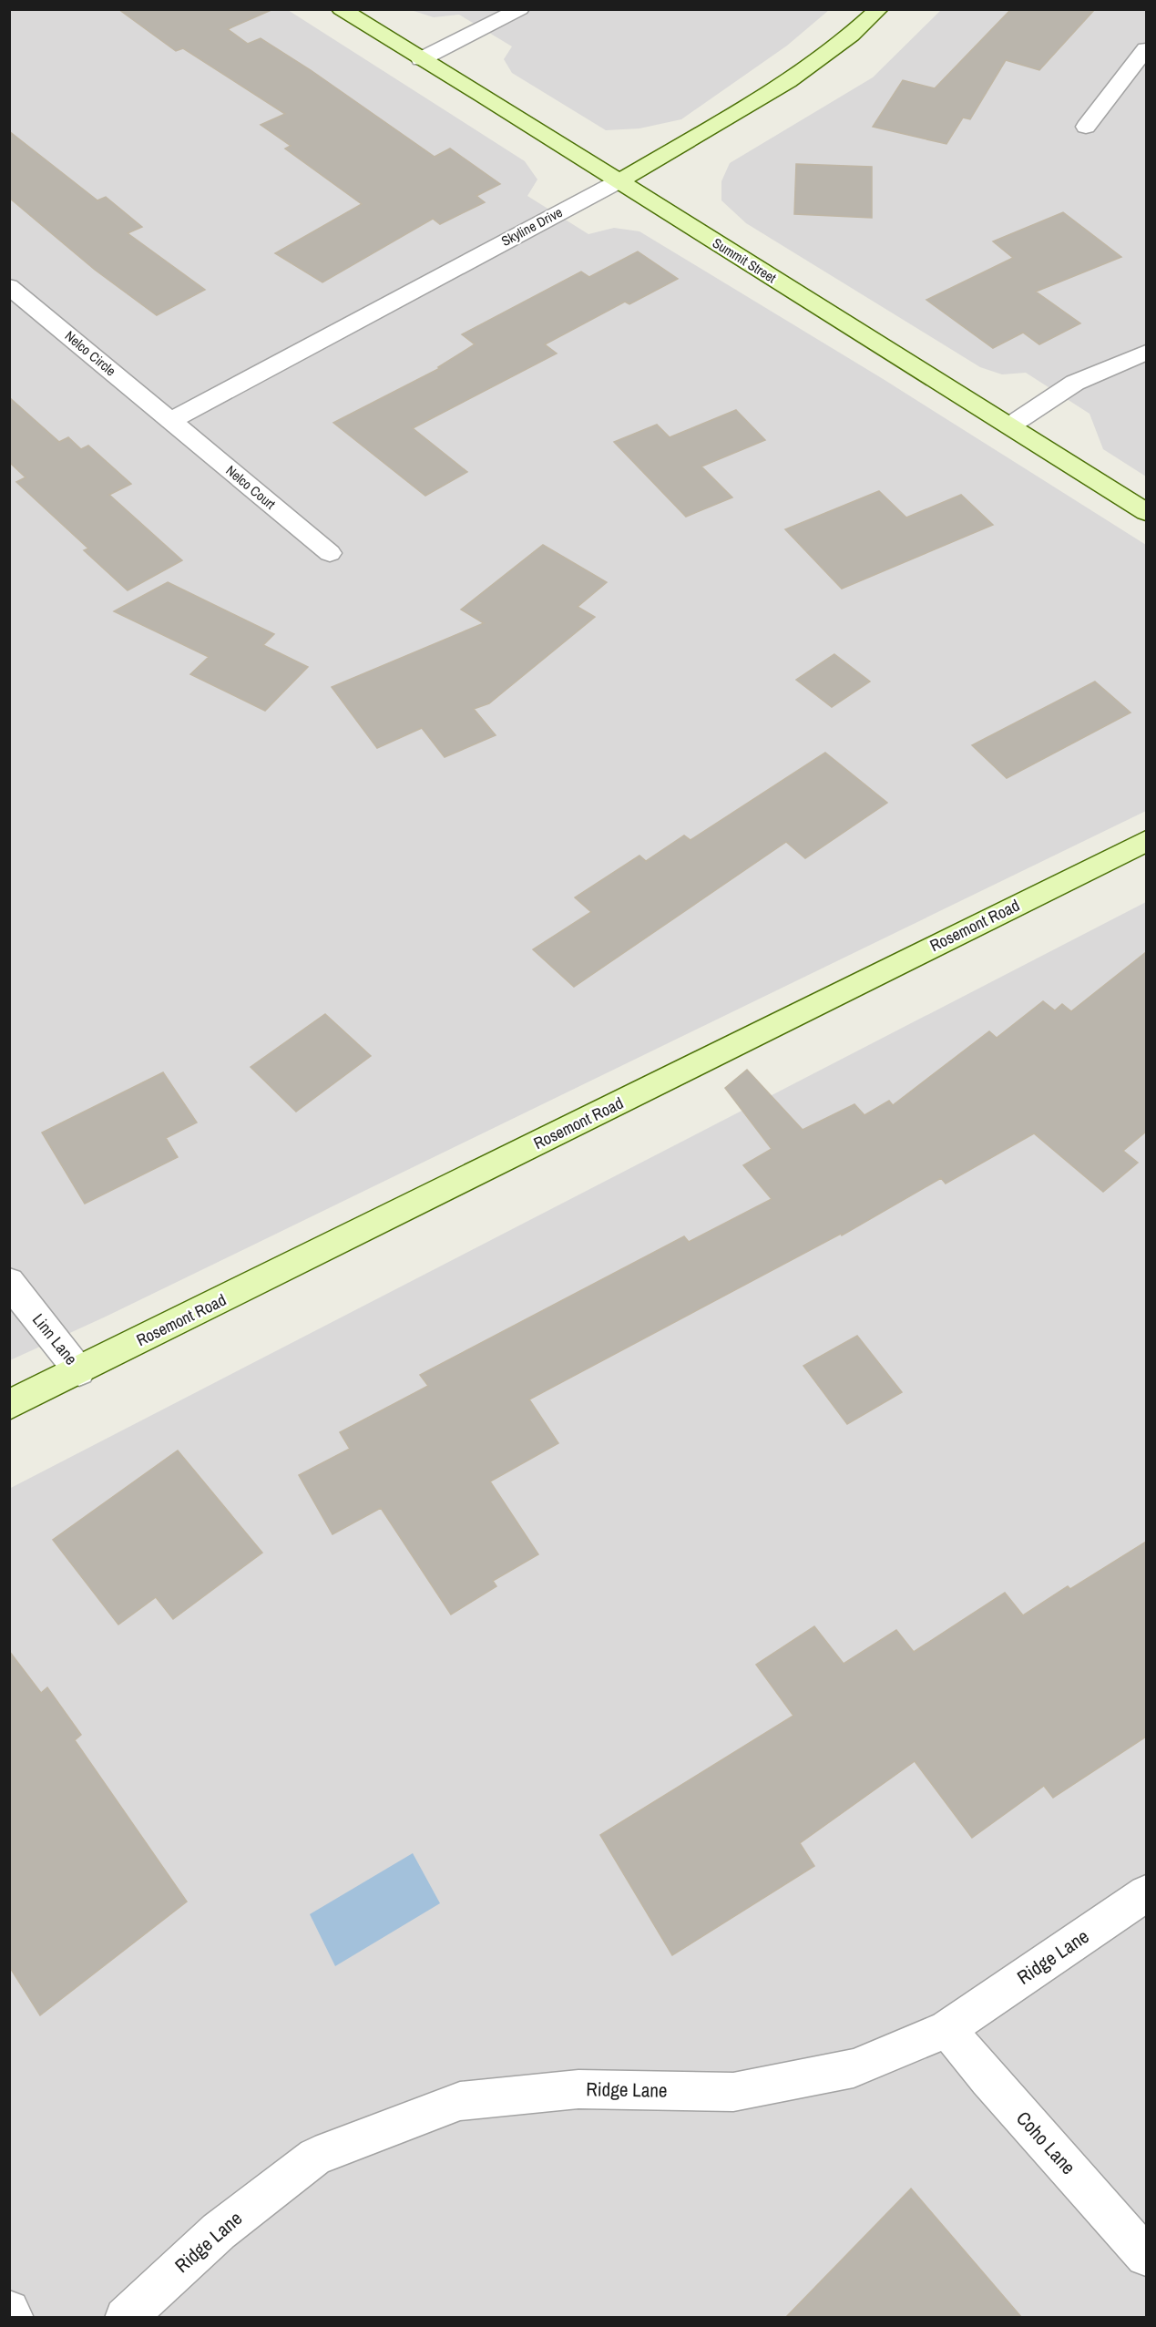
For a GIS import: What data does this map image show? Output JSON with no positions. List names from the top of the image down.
{
  "streets": {
    "street": [
      "Skyline Drive",
      "Summit Street",
      "Nelco Circle",
      "Nelco Court",
      "Rosemont Road",
      "Linn Lane",
      "Ridge Lane",
      "Coho Lane"
    ]
  },
  "crossings": [
    ["Skyline Drive", "Summit Street"],
    ["Skyline Drive", "Nelco Circle"],
    ["Skyline Drive", "Nelco Court"],
    ["Nelco Circle", "Nelco Court"],
    ["Rosemont Road", "Linn Lane"],
    ["Ridge Lane", "Coho Lane"]
  ]
}
